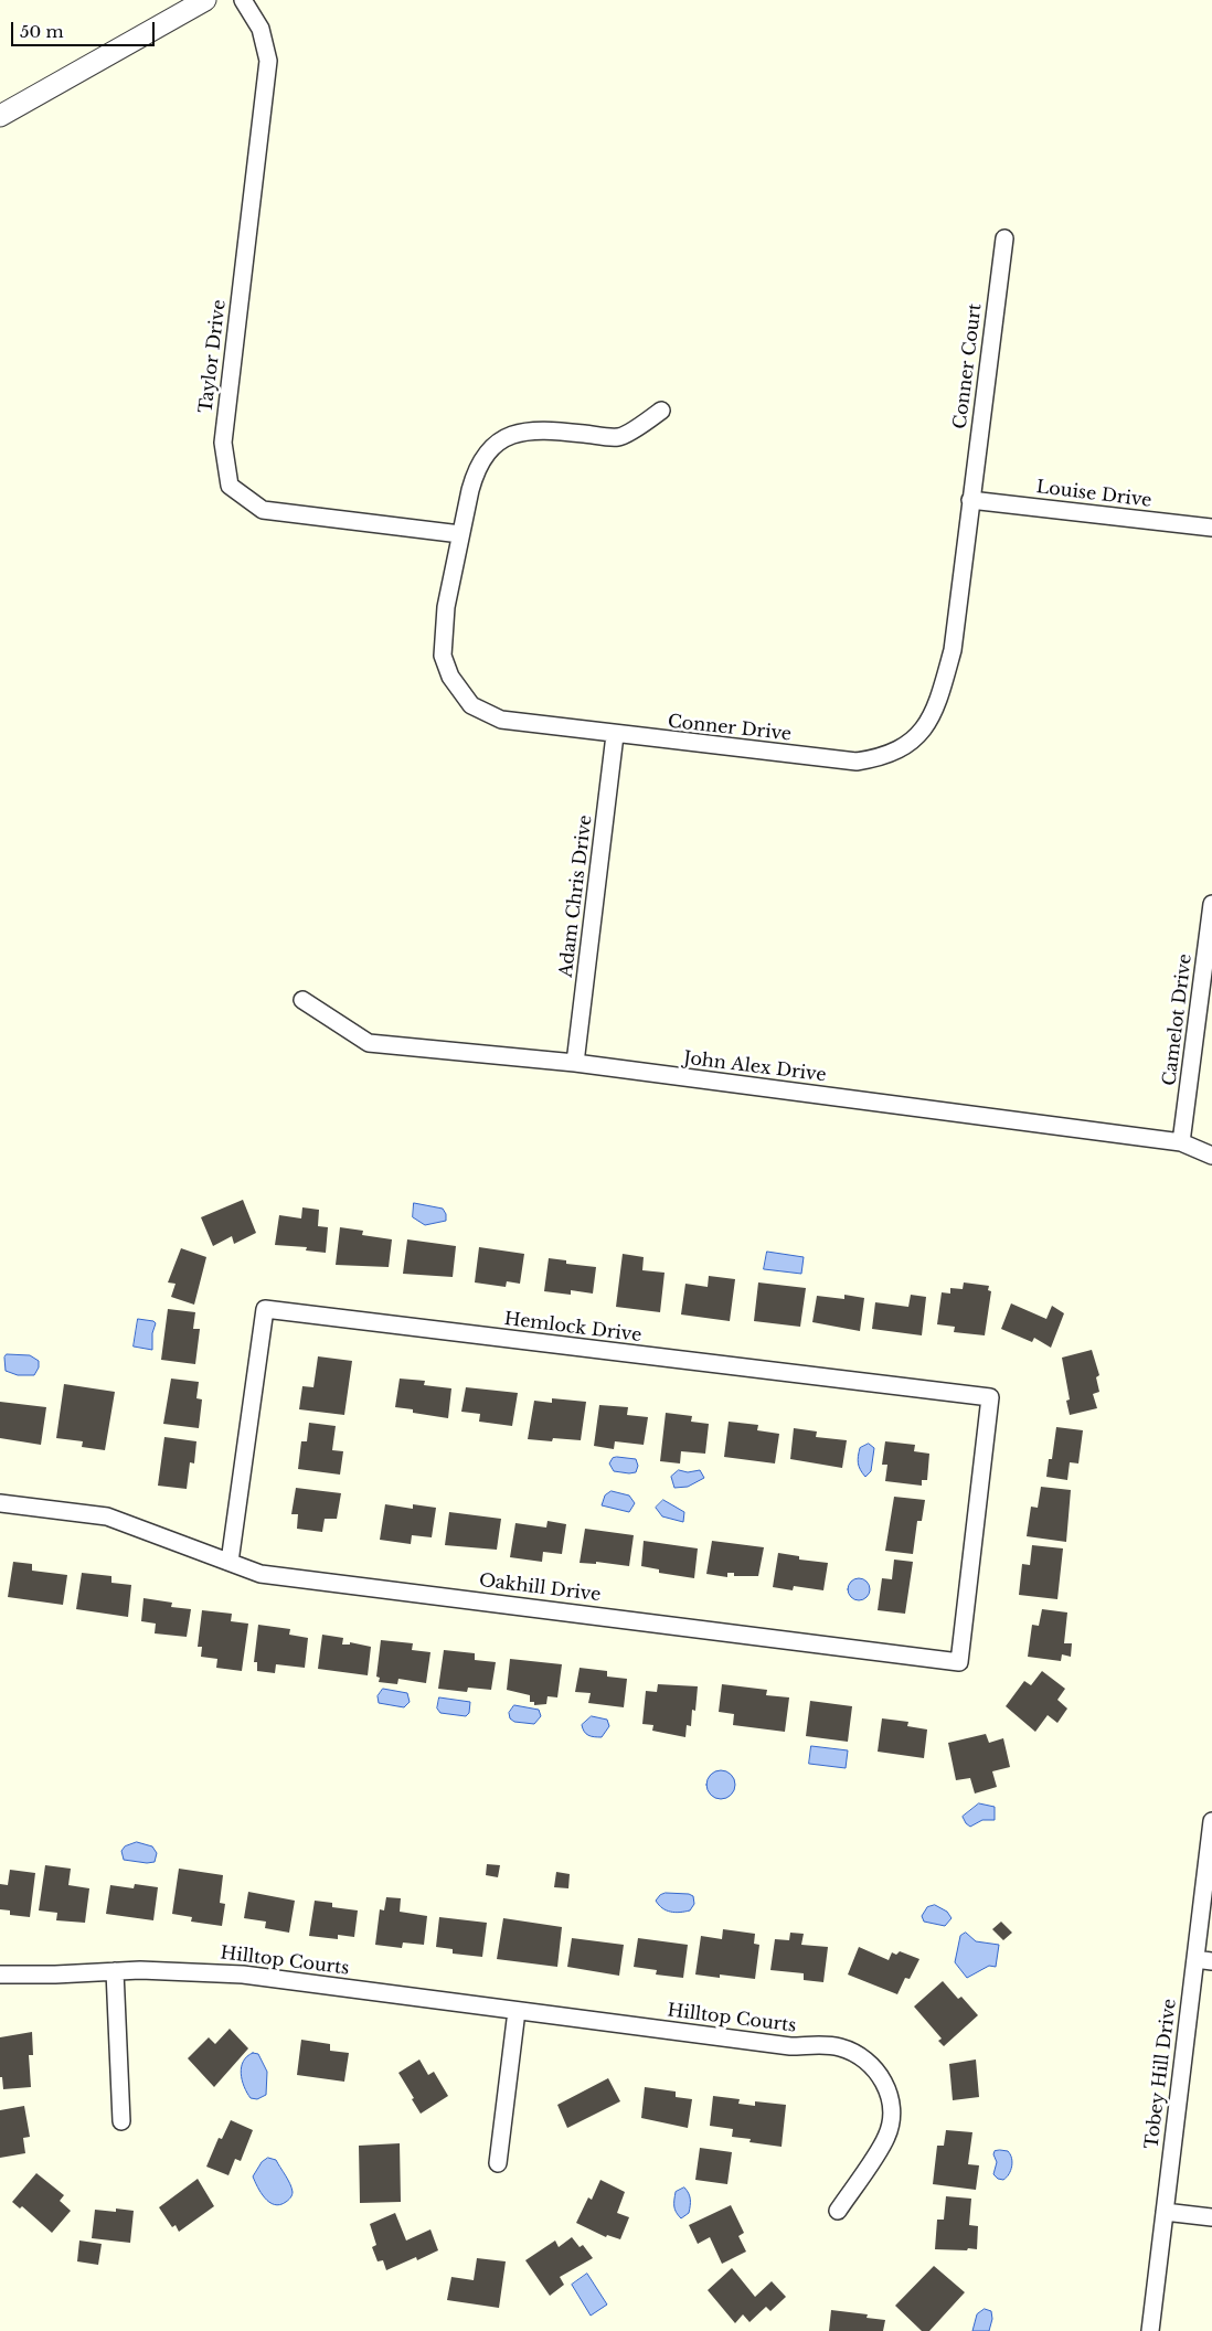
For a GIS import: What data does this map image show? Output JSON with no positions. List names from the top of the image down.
{
  "streets": {
    "street": [
      "Taylor Drive",
      "Conner Court",
      "Louise Drive",
      "Conner Drive",
      "Adam Chris Drive",
      "Camelot Drive",
      "John Alex Drive",
      "Hemlock Drive",
      "Oakhill Drive",
      "Hilltop Courts",
      "Tobey Hill Drive"
    ]
  },
  "crossings": [
    ["Taylor Drive", "Conner Drive"],
    ["Conner Court", "Louise Drive"],
    ["Conner Court", "Conner Drive"],
    ["Louise Drive", "Conner Drive"],
    ["Conner Drive", "Adam Chris Drive"],
    ["Adam Chris Drive", "John Alex Drive"],
    ["Camelot Drive", "John Alex Drive"],
    ["Hemlock Drive", "Oakhill Drive"]
  ],
  "scale_bar": "50 m"
}
